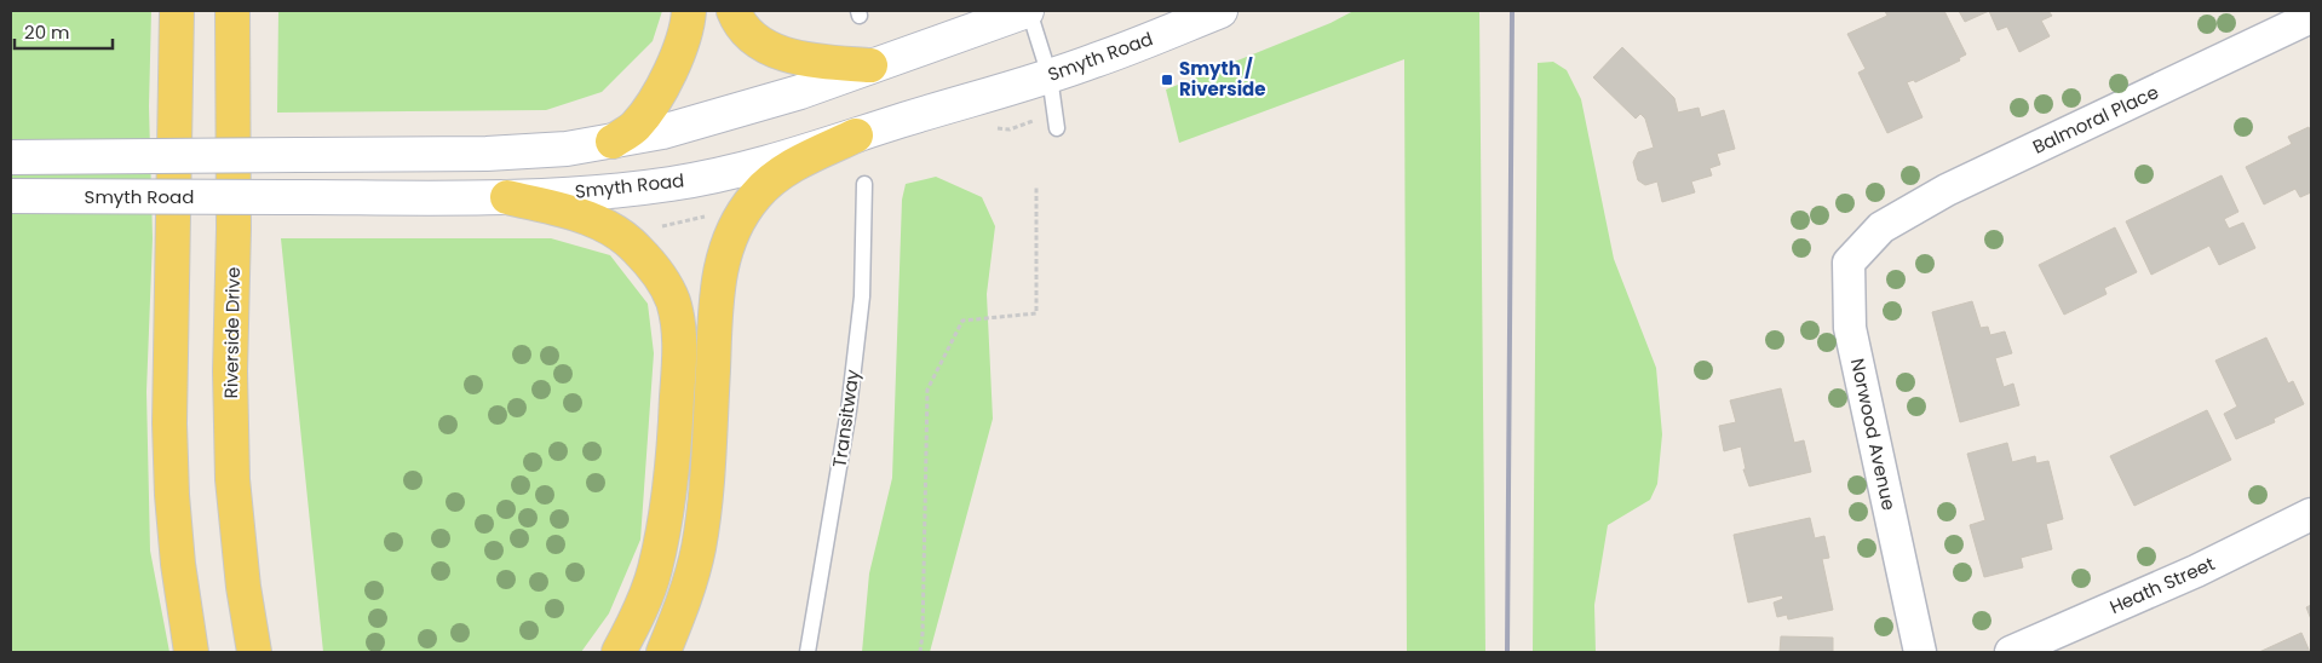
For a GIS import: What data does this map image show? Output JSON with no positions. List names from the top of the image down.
{
  "streets": {
    "main road": ["Smyth Road", "Riverside Drive"],
    "street": ["Balmoral Place", "Norwood Avenue", "Heath Street"],
    "lane": ["Transitway"]
  },
  "crossings": [
    ["Balmoral Place", "Norwood Avenue"]
  ],
  "places": {
    "transit": ["Smyth / Riverside"]
  },
  "scale_bar": "20 m"
}
